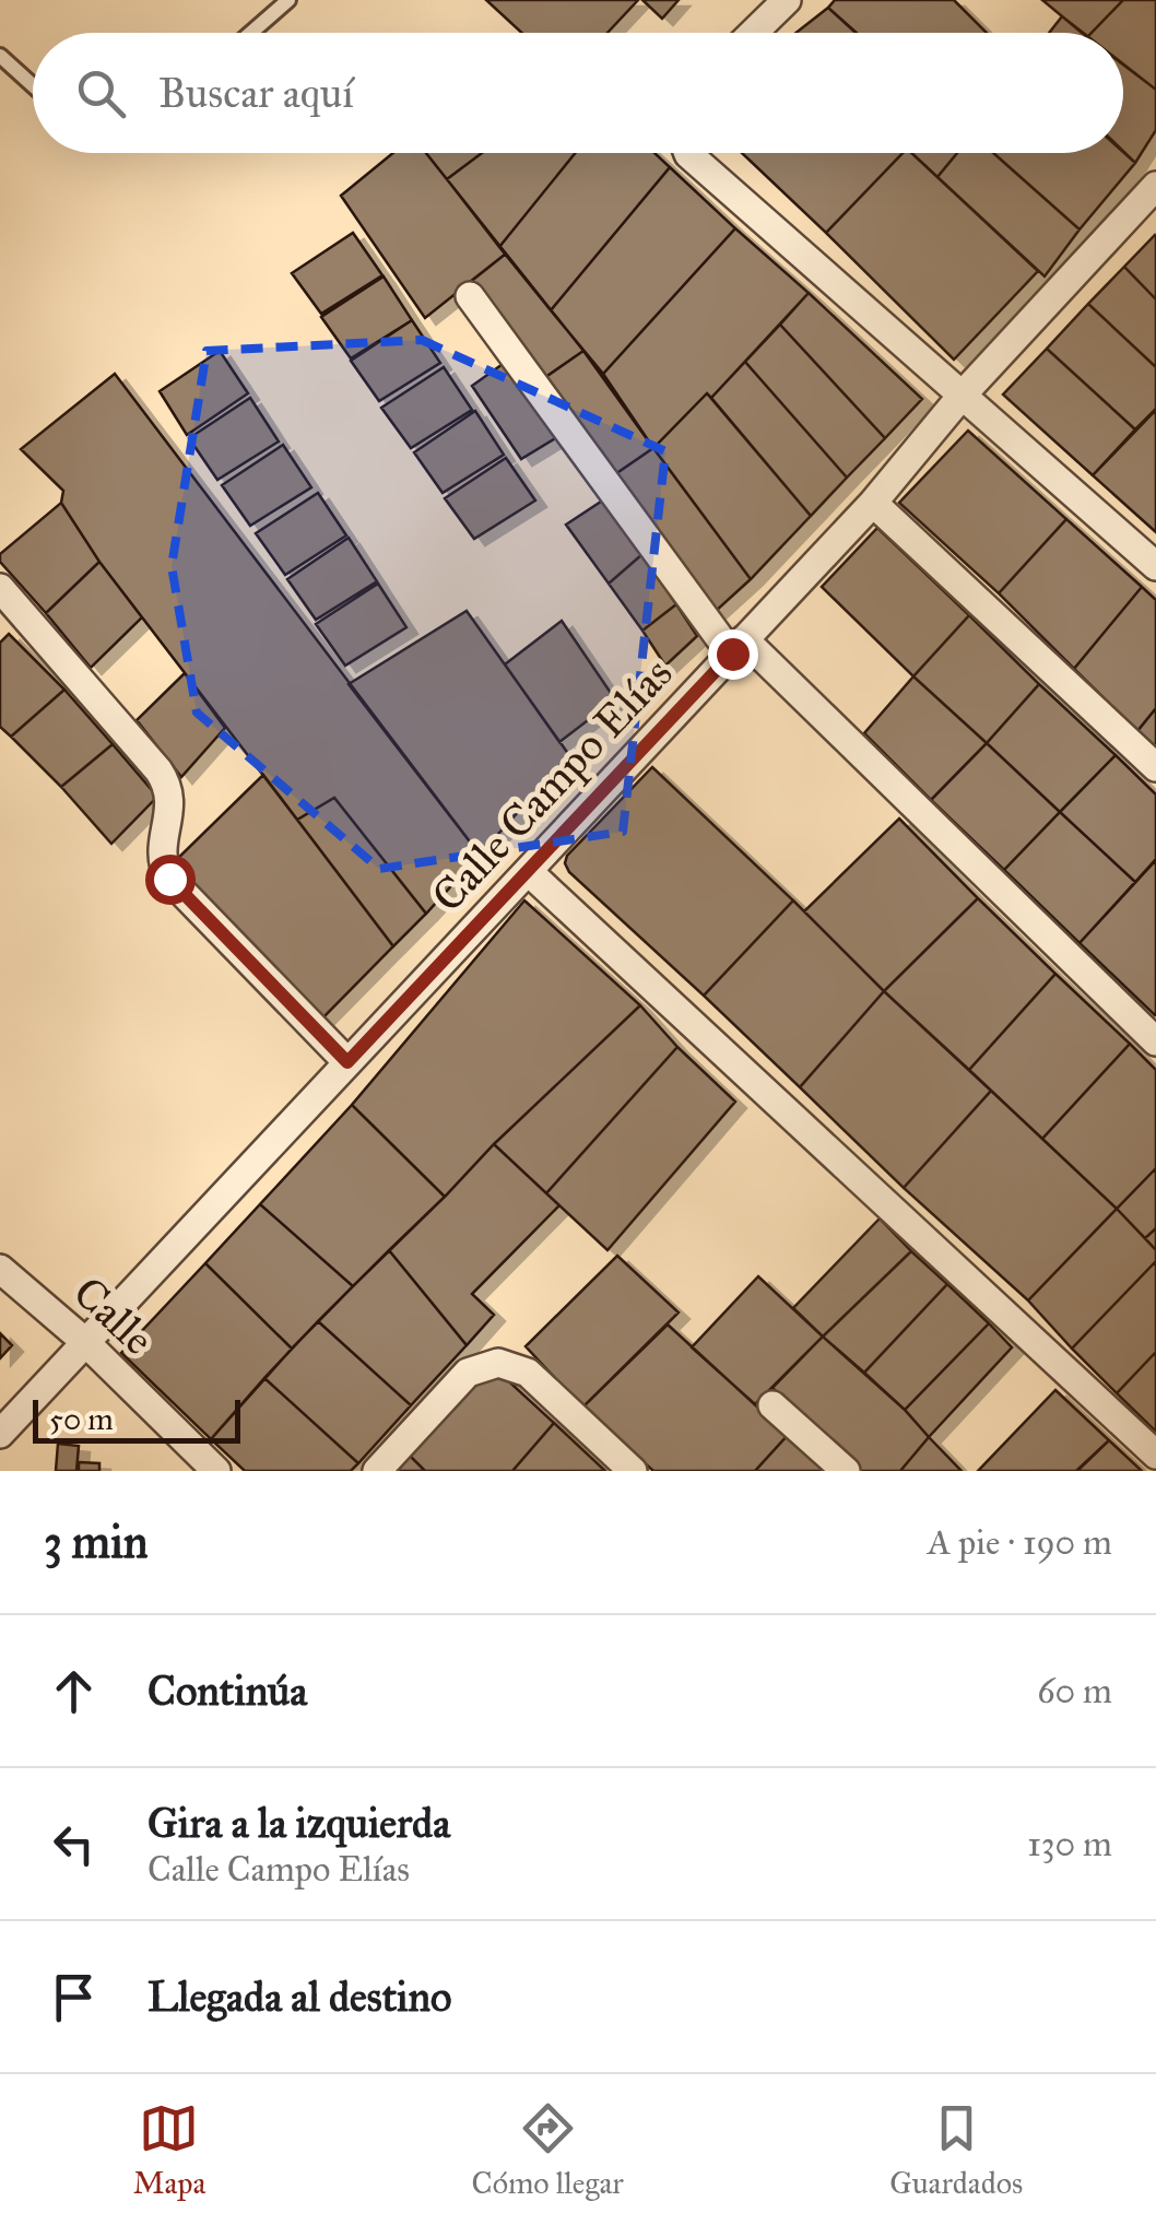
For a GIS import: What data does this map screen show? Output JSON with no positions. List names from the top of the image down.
{
  "streets": {
    "street": ["Calle Campo Elías", "Calle"]
  },
  "crossings": [
    ["Calle Campo Elías", "Calle"]
  ],
  "scale_bar": "50 m",
  "page": {
    "search": "Buscar aquí",
    "scale": "50 m",
    "heading": ["3 min", "A pie · 190 m"],
    "list": [
      ["Continúa", "60 m"],
      ["Gira a la izquierda", "Calle Campo Elías", "130 m"],
      "Llegada al destino"
    ],
    "nav": ["Mapa", "Cómo llegar", "Guardados"]
  }
}
